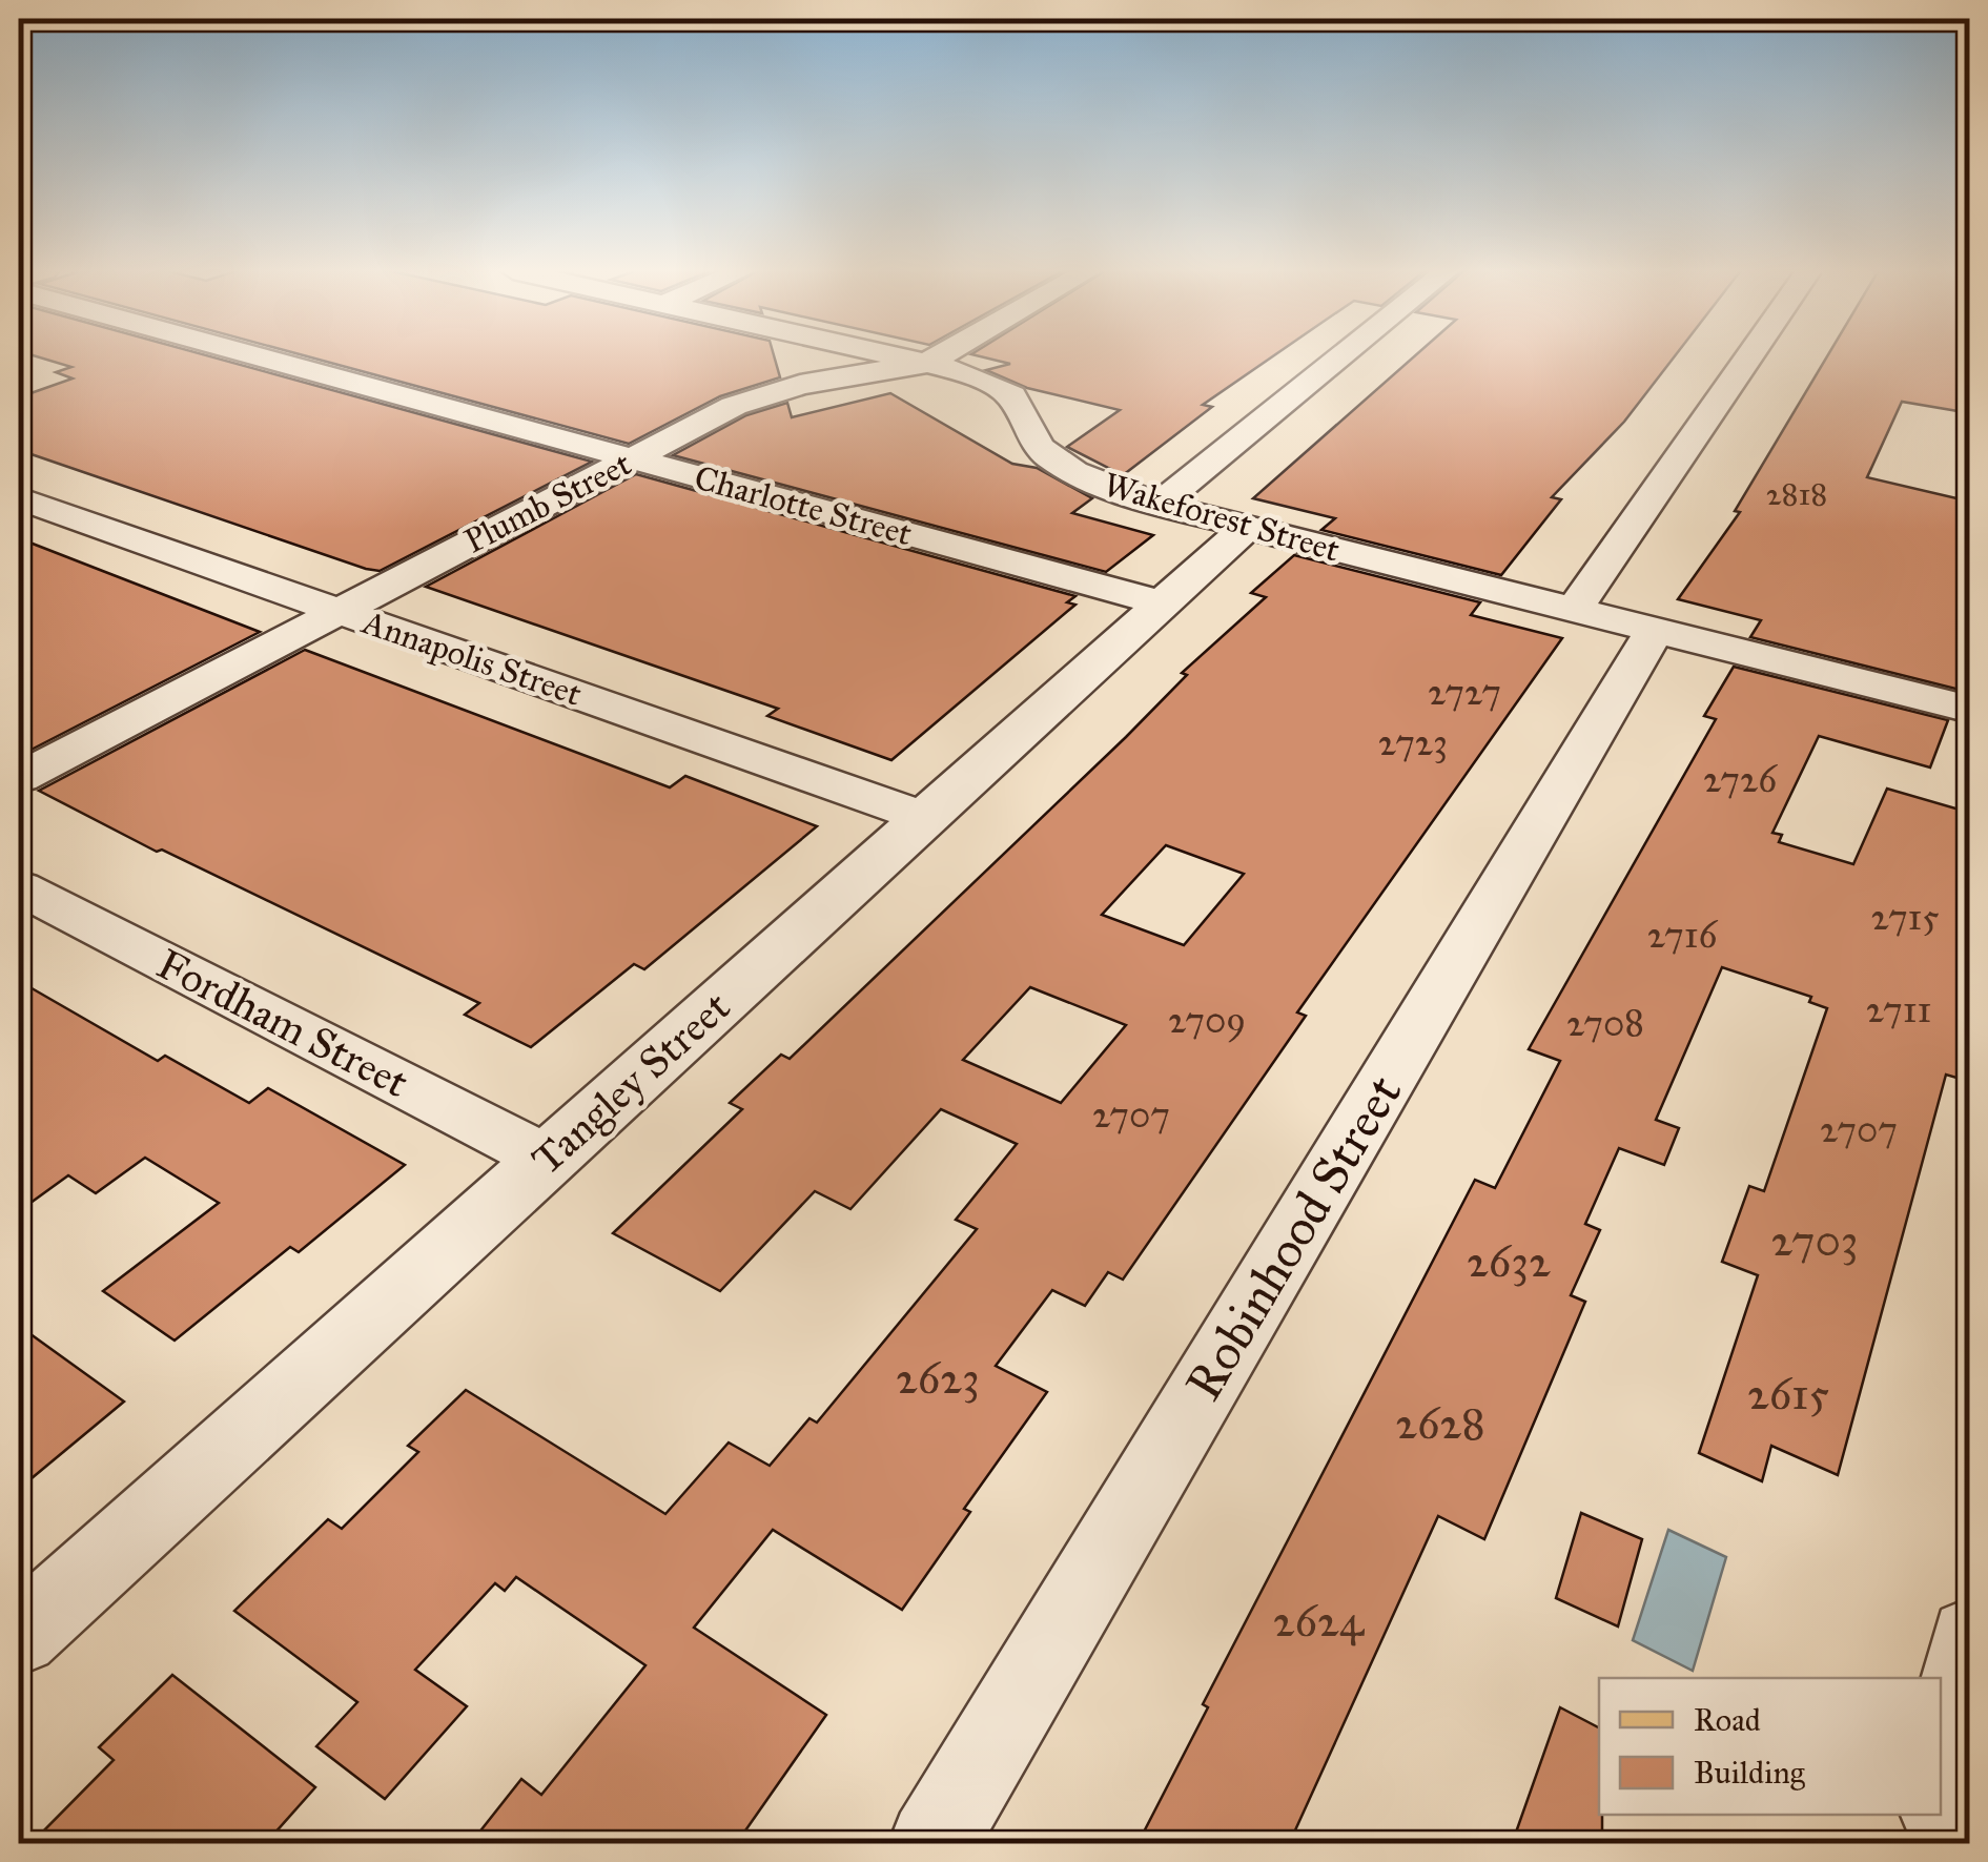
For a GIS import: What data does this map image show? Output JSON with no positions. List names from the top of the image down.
{
  "streets": {
    "street": [
      "Plumb Street",
      "Charlotte Street",
      "Wakeforest Street",
      "Annapolis Street",
      "Fordham Street",
      "Tangley Street",
      "Robinhood Street"
    ]
  },
  "crossings": [
    ["Plumb Street", "Charlotte Street"],
    ["Plumb Street", "Wakeforest Street"],
    ["Plumb Street", "Annapolis Street"],
    ["Charlotte Street", "Tangley Street"],
    ["Wakeforest Street", "Tangley Street"],
    ["Wakeforest Street", "Robinhood Street"],
    ["Annapolis Street", "Tangley Street"],
    ["Fordham Street", "Tangley Street"]
  ],
  "house_numbers": [
    "2818",
    "2727",
    "2723",
    "2726",
    "2715",
    "2716",
    "2711",
    "2709",
    "2708",
    "2707",
    "2707",
    "2703",
    "2632",
    "2623",
    "2615",
    "2628",
    "2624"
  ],
  "legend": ["Road", "Building"]
}
